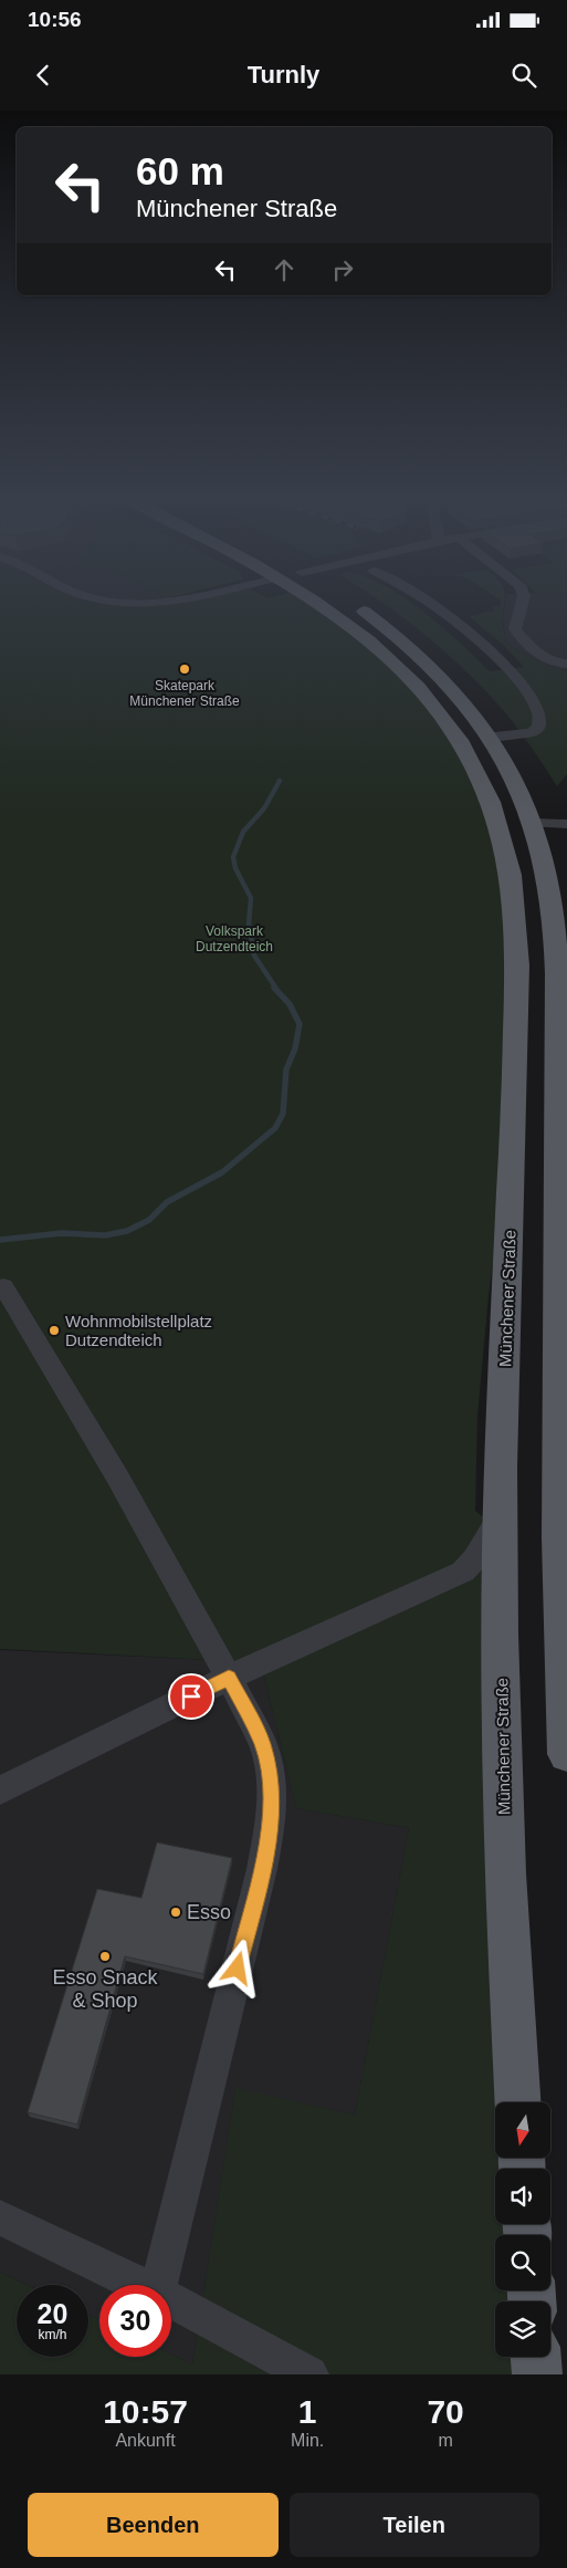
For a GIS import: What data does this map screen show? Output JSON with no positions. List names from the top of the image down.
{
  "streets": {
    "main road": ["Münchener Straße"]
  },
  "parks": ["Volkspark Dutzendteich"],
  "places": [
    "Skatepark Münchener Straße",
    "Wohnmobilstellplatz Dutzendteich",
    "Esso",
    "Esso Snack & Shop"
  ],
  "north": "bottom",
  "page": {
    "status": "10:56",
    "header": "Turnly",
    "turn": ["60 m", "Münchener Straße"],
    "speed": "20 km/h",
    "limit": "30",
    "eta": [
      "10:57",
      "Ankunft",
      "1",
      "Min.",
      "70",
      "m"
    ],
    "buttons": ["Beenden", "Teilen"]
  }
}
